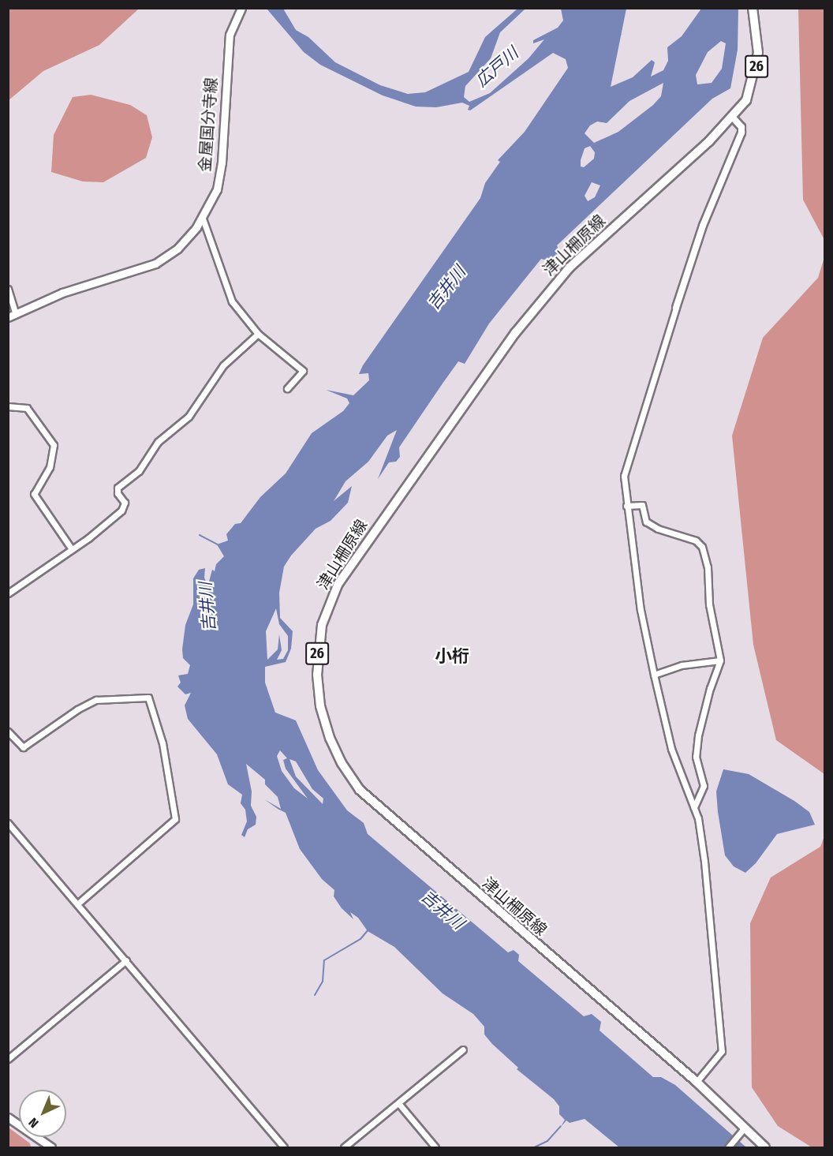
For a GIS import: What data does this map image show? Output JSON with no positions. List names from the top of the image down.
{
  "streets": {
    "main road": ["26", "金屋国分寺線", "津山柵原線"]
  },
  "districts": ["小桁"],
  "water": ["広戸川", "吉井川"],
  "north": "bottom left"
}
